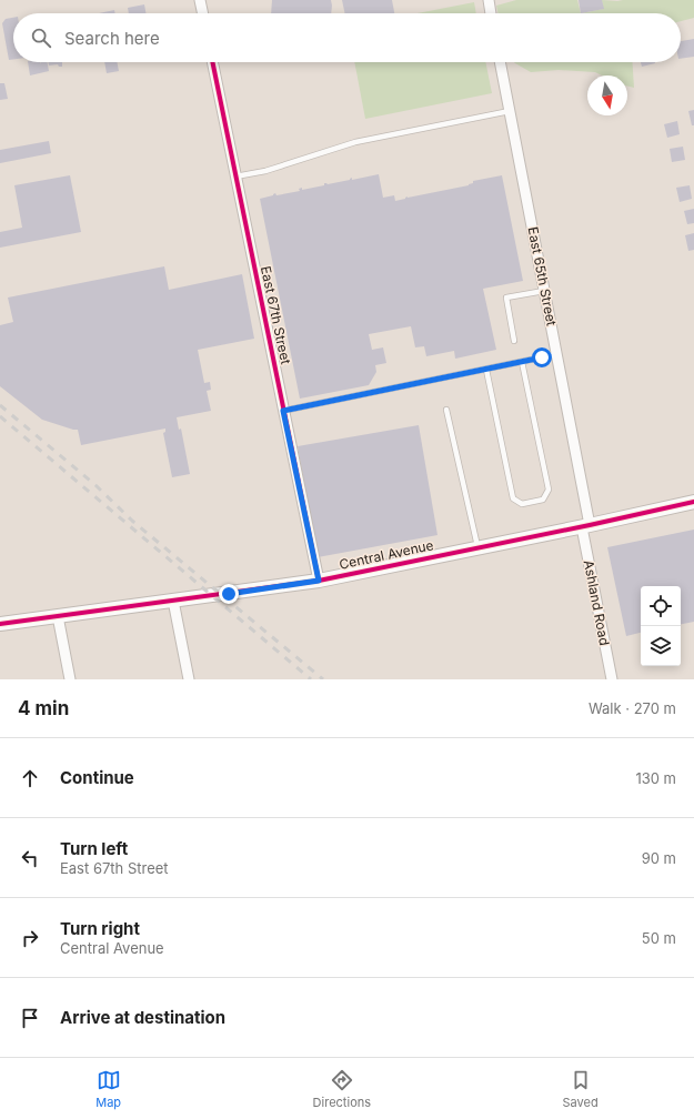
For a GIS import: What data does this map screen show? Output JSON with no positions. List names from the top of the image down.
{
  "streets": {
    "street": [
      "East 65th Street",
      "East 67th Street",
      "Central Avenue",
      "Ashland Road"
    ]
  },
  "crossings": [
    ["East 65th Street", "Central Avenue"],
    ["East 65th Street", "Ashland Road"],
    ["East 67th Street", "Central Avenue"],
    ["Central Avenue", "Ashland Road"]
  ],
  "north": "bottom",
  "page": {
    "search": "Search here",
    "heading": ["4 min", "Walk · 270 m"],
    "list": [
      ["Continue", "130 m"],
      ["Turn left", "East 67th Street", "90 m"],
      ["Turn right", "Central Avenue", "50 m"],
      "Arrive at destination"
    ],
    "nav": ["Map", "Directions", "Saved"]
  }
}
